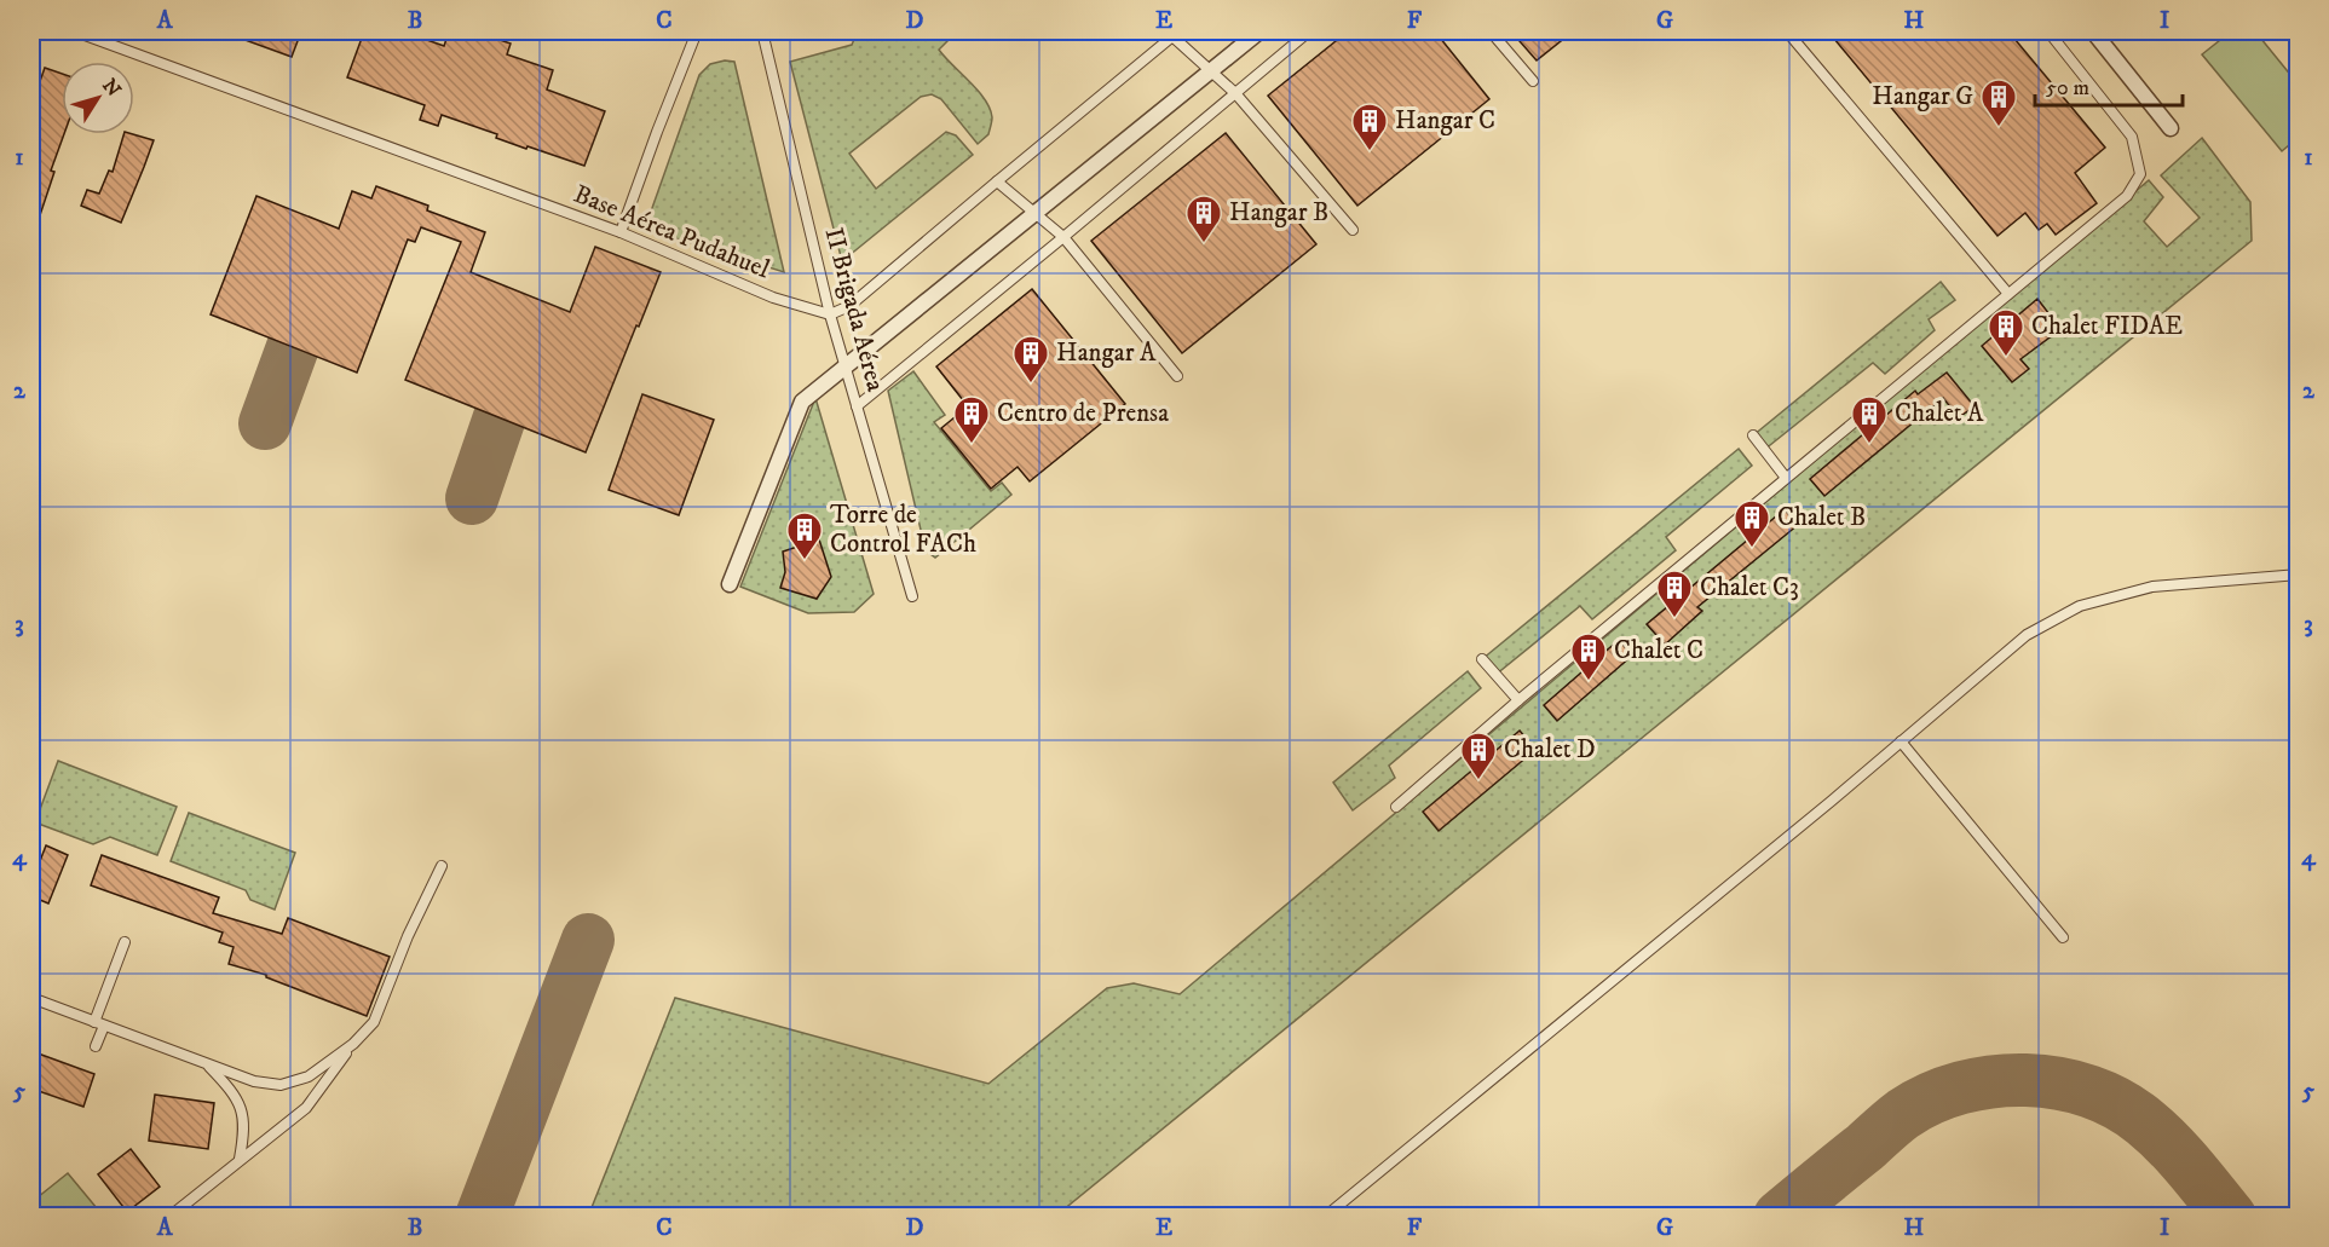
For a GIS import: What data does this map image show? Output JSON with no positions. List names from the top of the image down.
{
  "streets": {
    "lane": ["Base Aérea Pudahuel", "II Brigada Aérea"]
  },
  "crossings": [
    ["Base Aérea Pudahuel", "II Brigada Aérea"]
  ],
  "places": {
    "building": [
      "Hangar G",
      "Hangar C",
      "Hangar B",
      "Chalet FIDAE",
      "Hangar A",
      "Centro de Prensa",
      "Chalet A",
      "Chalet B",
      "Torre de Control FACh",
      "Chalet C3",
      "Chalet C",
      "Chalet D"
    ]
  },
  "scale_bar": "50 m",
  "north": "top right",
  "grid": {
    "columns": [
      "A",
      "B",
      "C",
      "D",
      "E",
      "F",
      "G",
      "H",
      "I"
    ],
    "rows": [
      "1",
      "2",
      "3",
      "4",
      "5"
    ]
  }
}
